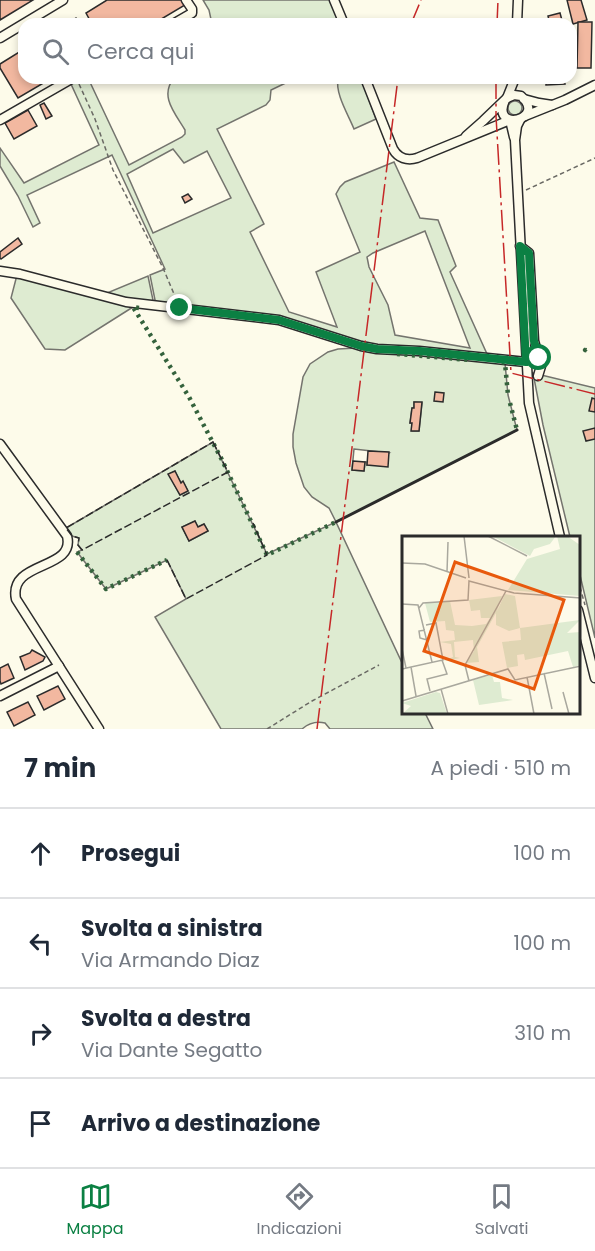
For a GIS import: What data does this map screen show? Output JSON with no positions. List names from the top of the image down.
{
  "page": {
    "search": "Cerca qui",
    "heading": ["7 min", "A piedi · 510 m"],
    "list": [
      ["Prosegui", "100 m"],
      ["Svolta a sinistra", "Via Armando Diaz", "100 m"],
      ["Svolta a destra", "Via Dante Segatto", "310 m"],
      "Arrivo a destinazione"
    ],
    "nav": ["Mappa", "Indicazioni", "Salvati"]
  }
}
